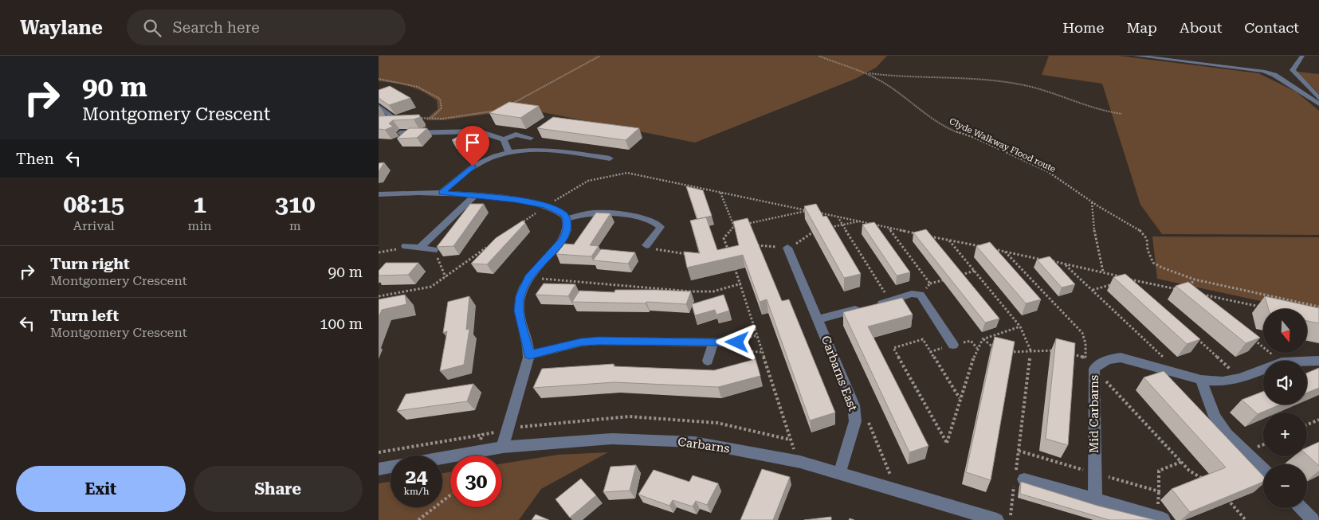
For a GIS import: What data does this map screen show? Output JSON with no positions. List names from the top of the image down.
{
  "streets": {
    "street": ["Carbarns East", "Mid Carbarns", "Carbarns"],
    "path": ["Clyde Walkway Flood route"]
  },
  "crossings": [
    ["Carbarns East", "Carbarns"]
  ],
  "north": "bottom",
  "page": {
    "header": "Waylane",
    "search": "Search here",
    "nav": [
      "Home",
      "Map",
      "About",
      "Contact"
    ],
    "turn": ["90 m", "Montgomery Crescent"],
    "then": "Then",
    "eta": [
      "08:15",
      "Arrival",
      "1",
      "min",
      "310",
      "m"
    ],
    "list": [
      {
        "name": "Turn right",
        "note": "Montgomery Crescent",
        "value": "90 m"
      },
      {
        "name": "Turn left",
        "note": "Montgomery Crescent",
        "value": "100 m"
      }
    ],
    "map_buttons": ["+", "−"],
    "speed": "24 km/h",
    "limit": "30",
    "buttons": ["Exit", "Share"]
  }
}
